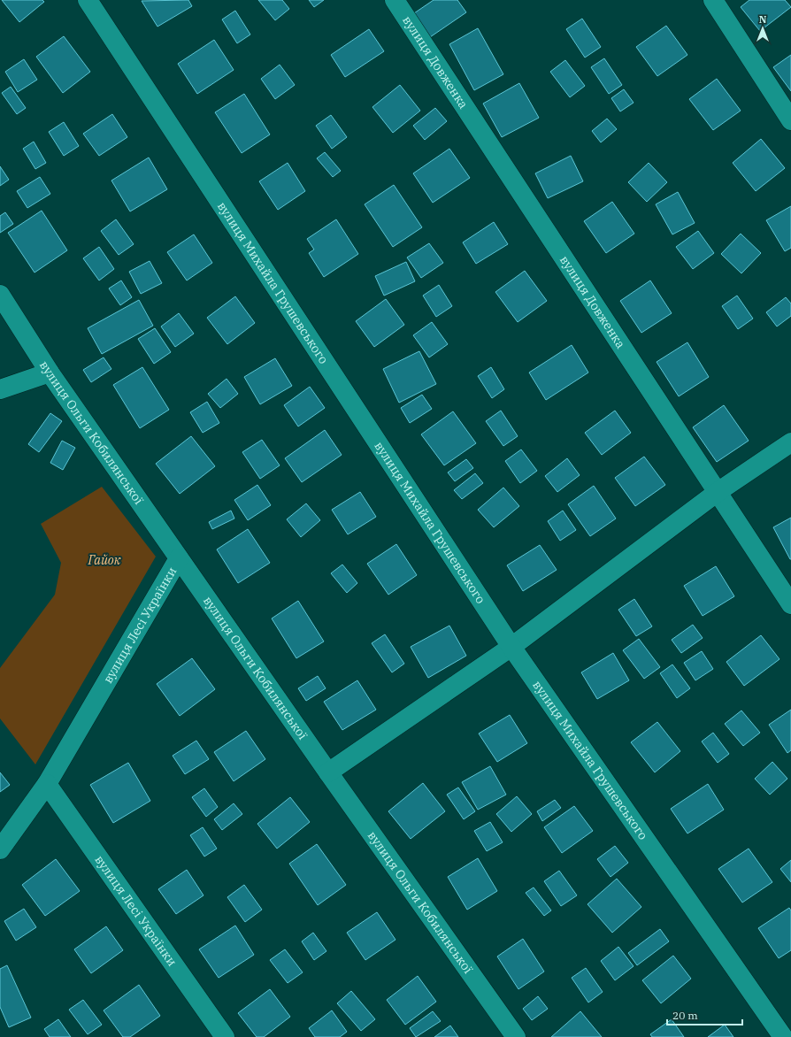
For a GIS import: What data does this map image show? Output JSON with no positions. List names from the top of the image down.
{
  "streets": {
    "street": [
      "вулиця Довженка",
      "вулиця Михайла Грушевського",
      "вулиця Ольги Кобилянської",
      "вулиця Лесі Українки"
    ]
  },
  "crossings": [
    ["вулиця Ольги Кобилянської", "вулиця Лесі Українки"]
  ],
  "parks": ["Гайок"],
  "scale_bar": "20 m",
  "north": "top"
}
